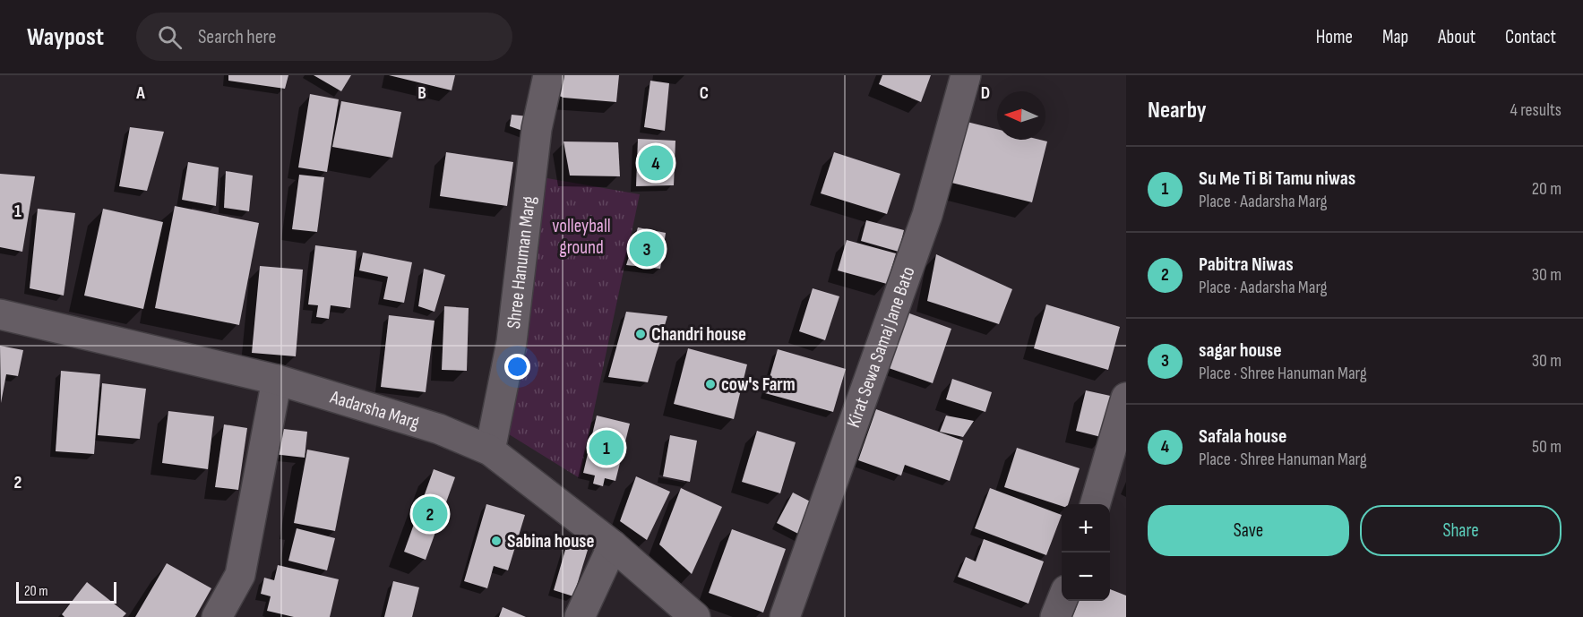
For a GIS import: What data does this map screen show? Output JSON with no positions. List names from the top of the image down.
{
  "streets": {
    "street": ["Shree Hanuman Marg", "Kirat Sewa Samaj Jane Bato", "Aadarsha Marg"]
  },
  "crossings": [
    ["Shree Hanuman Marg", "Aadarsha Marg"]
  ],
  "parks": ["volleyball ground"],
  "places": ["Chandri house", "cow's Farm", "Sabina house"],
  "scale_bar": "20 m",
  "north": "left",
  "page": {
    "header": "Waypost",
    "search": "Search here",
    "nav": [
      "Home",
      "Map",
      "About",
      "Contact"
    ],
    "heading": ["Nearby", "4 results"],
    "pins": [
      "4",
      "3",
      "1",
      "2"
    ],
    "list": [
      {
        "mark": "1",
        "name": "Su Me Ti Bi Tamu niwas",
        "note": "Place · Aadarsha Marg",
        "value": "20 m"
      },
      {
        "mark": "2",
        "name": "Pabitra Niwas",
        "note": "Place · Aadarsha Marg",
        "value": "30 m"
      },
      {
        "mark": "3",
        "name": "sagar house",
        "note": "Place · Shree Hanuman Marg",
        "value": "30 m"
      },
      {
        "mark": "4",
        "name": "Safala house",
        "note": "Place · Shree Hanuman Marg",
        "value": "50 m"
      }
    ],
    "buttons": ["Save", "Share"],
    "map_buttons": ["+", "−"],
    "scale": "20 m"
  },
  "grid": {
    "columns": [
      "A",
      "B",
      "C",
      "D"
    ],
    "rows": ["1", "2"]
  }
}
